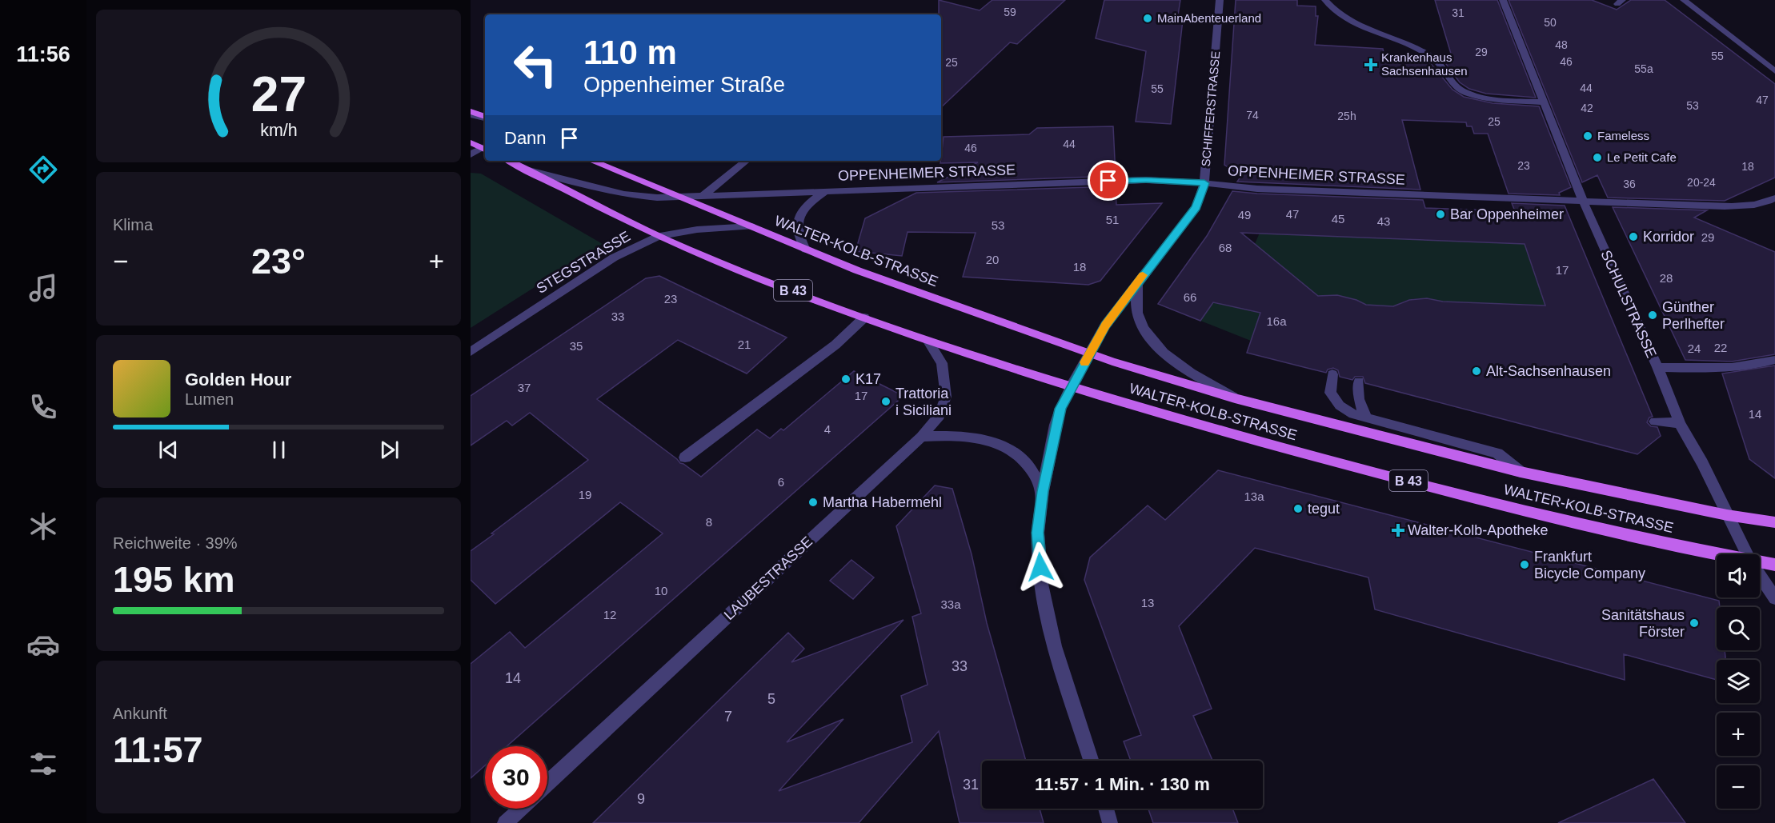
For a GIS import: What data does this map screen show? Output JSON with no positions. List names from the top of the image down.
{
  "streets": {
    "main road": ["WALTER-KOLB-STRASSE", "B 43"],
    "street": [
      "SCHIFFERSTRASSE",
      "OPPENHEIMER STRASSE",
      "STEGSTRASSE",
      "SCHULSTRASSE",
      "LAUBESTRASSE"
    ]
  },
  "crossings": [
    ["SCHIFFERSTRASSE", "OPPENHEIMER STRASSE"],
    ["SCHIFFERSTRASSE", "WALTER-KOLB-STRASSE"],
    ["OPPENHEIMER STRASSE", "WALTER-KOLB-STRASSE"],
    ["OPPENHEIMER STRASSE", "B 43"],
    ["OPPENHEIMER STRASSE", "SCHULSTRASSE"],
    ["WALTER-KOLB-STRASSE", "STEGSTRASSE"],
    ["WALTER-KOLB-STRASSE", "B 43"],
    ["WALTER-KOLB-STRASSE", "SCHULSTRASSE"],
    ["WALTER-KOLB-STRASSE", "LAUBESTRASSE"],
    ["STEGSTRASSE", "B 43"]
  ],
  "places": {
    "other": [
      "MainAbenteuerland",
      "Fameless",
      "Le Petit Cafe",
      "Bar Oppenheimer",
      "Korridor",
      "Günther Perlhefter",
      "Alt-Sachsenhausen",
      "K17",
      "Trattoria i Siciliani",
      "Martha Habermehl",
      "tegut",
      "Frankfurt Bicycle Company",
      "Sanitätshaus Förster"
    ],
    "health": ["Krankenhaus Sachsenhausen", "Walter-Kolb-Apotheke"]
  },
  "house_numbers": [
    "59",
    "31",
    "50",
    "48",
    "29",
    "55",
    "46",
    "25",
    "55a",
    "44",
    "55",
    "47",
    "53",
    "42",
    "74",
    "25h",
    "25",
    "44",
    "46",
    "23",
    "18",
    "20-24",
    "36",
    "47",
    "49",
    "45",
    "51",
    "43",
    "53",
    "29",
    "68",
    "20",
    "18",
    "17",
    "28",
    "66",
    "23",
    "33",
    "16a",
    "21",
    "35",
    "22",
    "24",
    "37",
    "17",
    "14",
    "4",
    "6",
    "19",
    "13a",
    "8",
    "10",
    "13",
    "33a",
    "12",
    "33",
    "14",
    "5",
    "7",
    "31",
    "9"
  ],
  "page": {
    "tabs": "11:56",
    "turn": ["110 m", "Oppenheimer Straße"],
    "then": "Dann",
    "tile": [
      "Klima",
      ["Reichweite · 39%", "195 km"],
      ["Ankunft", "11:57"]
    ],
    "heat": ["−", "23°", "+"],
    "song": ["Golden Hour", "Lumen"],
    "map_buttons": ["+", "−"],
    "limit": "30",
    "trip": "11:57 · 1 Min. · 130 m",
    "gauge": ["27", "km/h"]
  }
}
